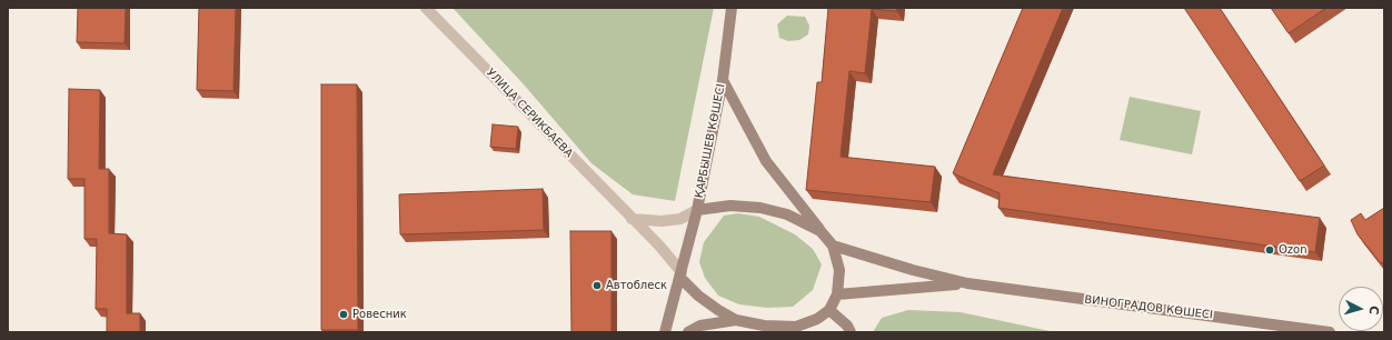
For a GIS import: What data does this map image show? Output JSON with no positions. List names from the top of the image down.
{
  "streets": {
    "main road": ["ҚАРБЫШЕВ КӨШЕСІ", "ВИНОГРАДОВ КӨШЕСІ"],
    "street": ["УЛИЦА СЕРИКБАЕВА"]
  },
  "crossings": [
    ["УЛИЦА СЕРИКБАЕВА", "ҚАРБЫШЕВ КӨШЕСІ"]
  ],
  "places": ["Ozon", "Автоблеск", "Ровесник"],
  "north": "right"
}
